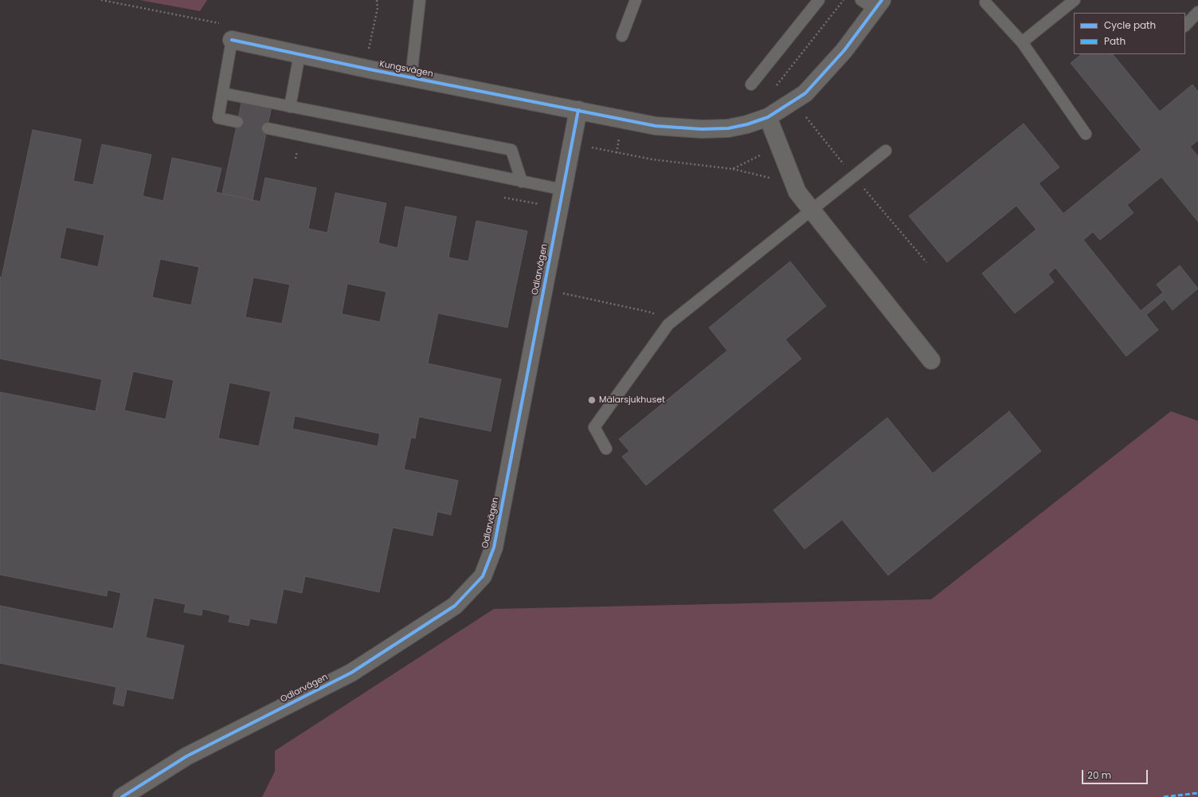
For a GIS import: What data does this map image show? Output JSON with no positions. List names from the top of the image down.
{
  "streets": {
    "street": ["Kungsvägen", "Odlarvägen"]
  },
  "crossings": [
    ["Kungsvägen", "Odlarvägen"]
  ],
  "places": ["Mälarsjukhuset"],
  "legend": ["Cycle path", "Path"],
  "scale_bar": "20 m"
}
